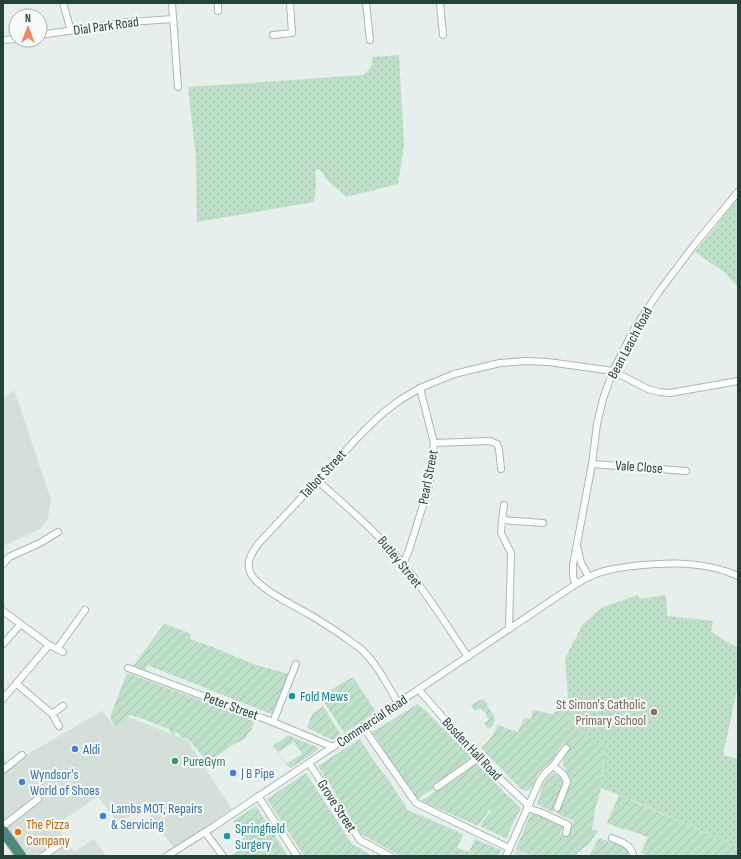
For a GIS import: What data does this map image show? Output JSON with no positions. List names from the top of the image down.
{
  "streets": {
    "street": [
      "Dial Park Road",
      "Bean Leach Road",
      "Vale Close",
      "Talbot Street",
      "Pearl Street",
      "Butley Street",
      "Peter Street",
      "Commercial Road",
      "Bosden Hall Road",
      "Grove Street"
    ]
  },
  "crossings": [
    ["Bean Leach Road", "Vale Close"],
    ["Bean Leach Road", "Talbot Street"],
    ["Bean Leach Road", "Commercial Road"],
    ["Talbot Street", "Pearl Street"],
    ["Talbot Street", "Butley Street"],
    ["Talbot Street", "Commercial Road"],
    ["Pearl Street", "Butley Street"],
    ["Butley Street", "Commercial Road"],
    ["Peter Street", "Commercial Road"],
    ["Commercial Road", "Bosden Hall Road"],
    ["Commercial Road", "Grove Street"]
  ],
  "places": [
    "Fold Mews",
    "St Simon's Catholic Primary School",
    "Aldi",
    "PureGym",
    "J B Pipe",
    "Wyndsor's World of Shoes",
    "Lambs MOT, Repairs & Servicing",
    "The Pizza Company",
    "Springfield Surgery"
  ],
  "north": "top"
}
